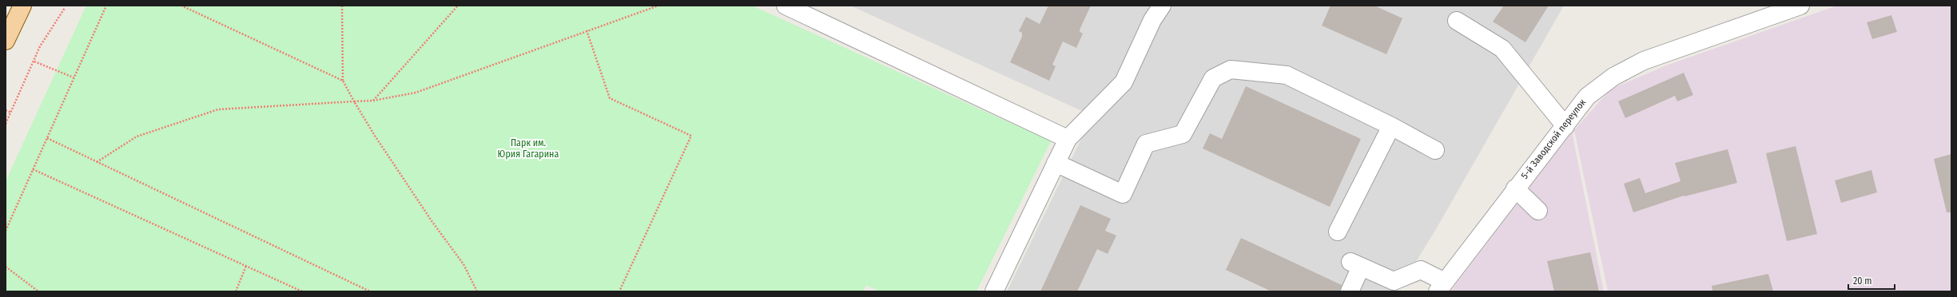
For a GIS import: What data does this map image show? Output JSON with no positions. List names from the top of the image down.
{
  "streets": {
    "street": ["5-й Заводской переулок"]
  },
  "parks": ["Парк им. Юрия Гагарина"],
  "scale_bar": "20 m"
}
